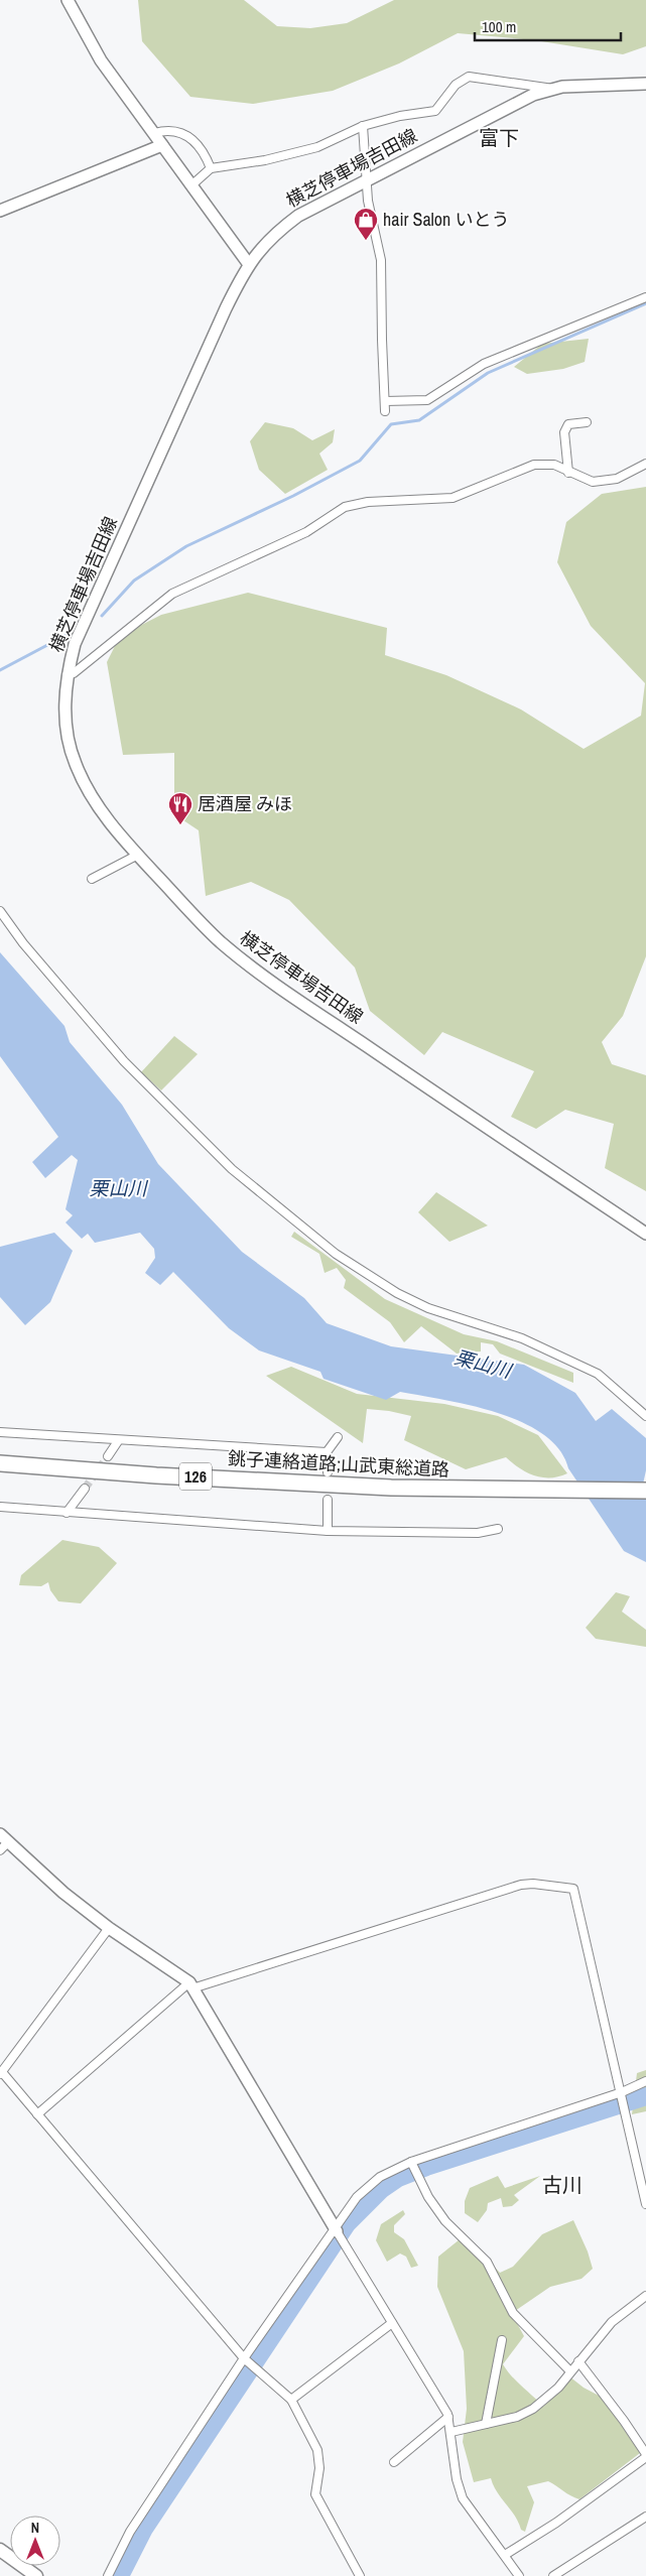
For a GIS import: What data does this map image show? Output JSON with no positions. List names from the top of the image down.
{
  "streets": {
    "highway": ["銚子連絡道路;山武東総道路", "126"],
    "main road": ["横芝停車場吉田線"]
  },
  "districts": ["富下", "古川"],
  "water": ["栗山川"],
  "places": {
    "shop": ["hair Salon いとう"],
    "restaurant": ["居酒屋 みほ"]
  },
  "scale_bar": "100 m",
  "north": "top"
}
